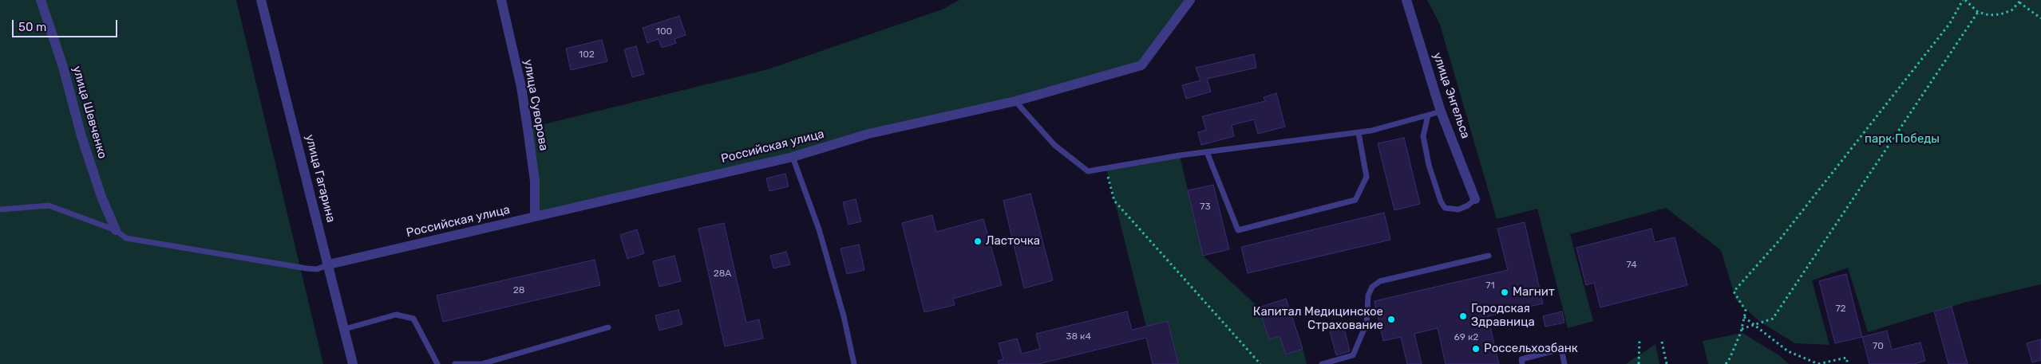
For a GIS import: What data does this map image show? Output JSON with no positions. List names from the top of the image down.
{
  "streets": {
    "street": [
      "улица Энгельса",
      "улица Суворова",
      "улица Шевченко",
      "Российская улица",
      "улица Гагарина"
    ]
  },
  "crossings": [
    ["улица Суворова", "Российская улица"],
    ["Российская улица", "улица Гагарина"]
  ],
  "parks": ["парк Победы"],
  "places": [
    "Ласточка",
    "Магнит",
    "Городская Здравница",
    "Капитал Медицинское Страхование",
    "Россельхозбанк"
  ],
  "house_numbers": [
    "100",
    "102",
    "73",
    "74",
    "28А",
    "71",
    "28",
    "72",
    "38 к4",
    "69 к2",
    "70"
  ],
  "scale_bar": "50 m"
}
